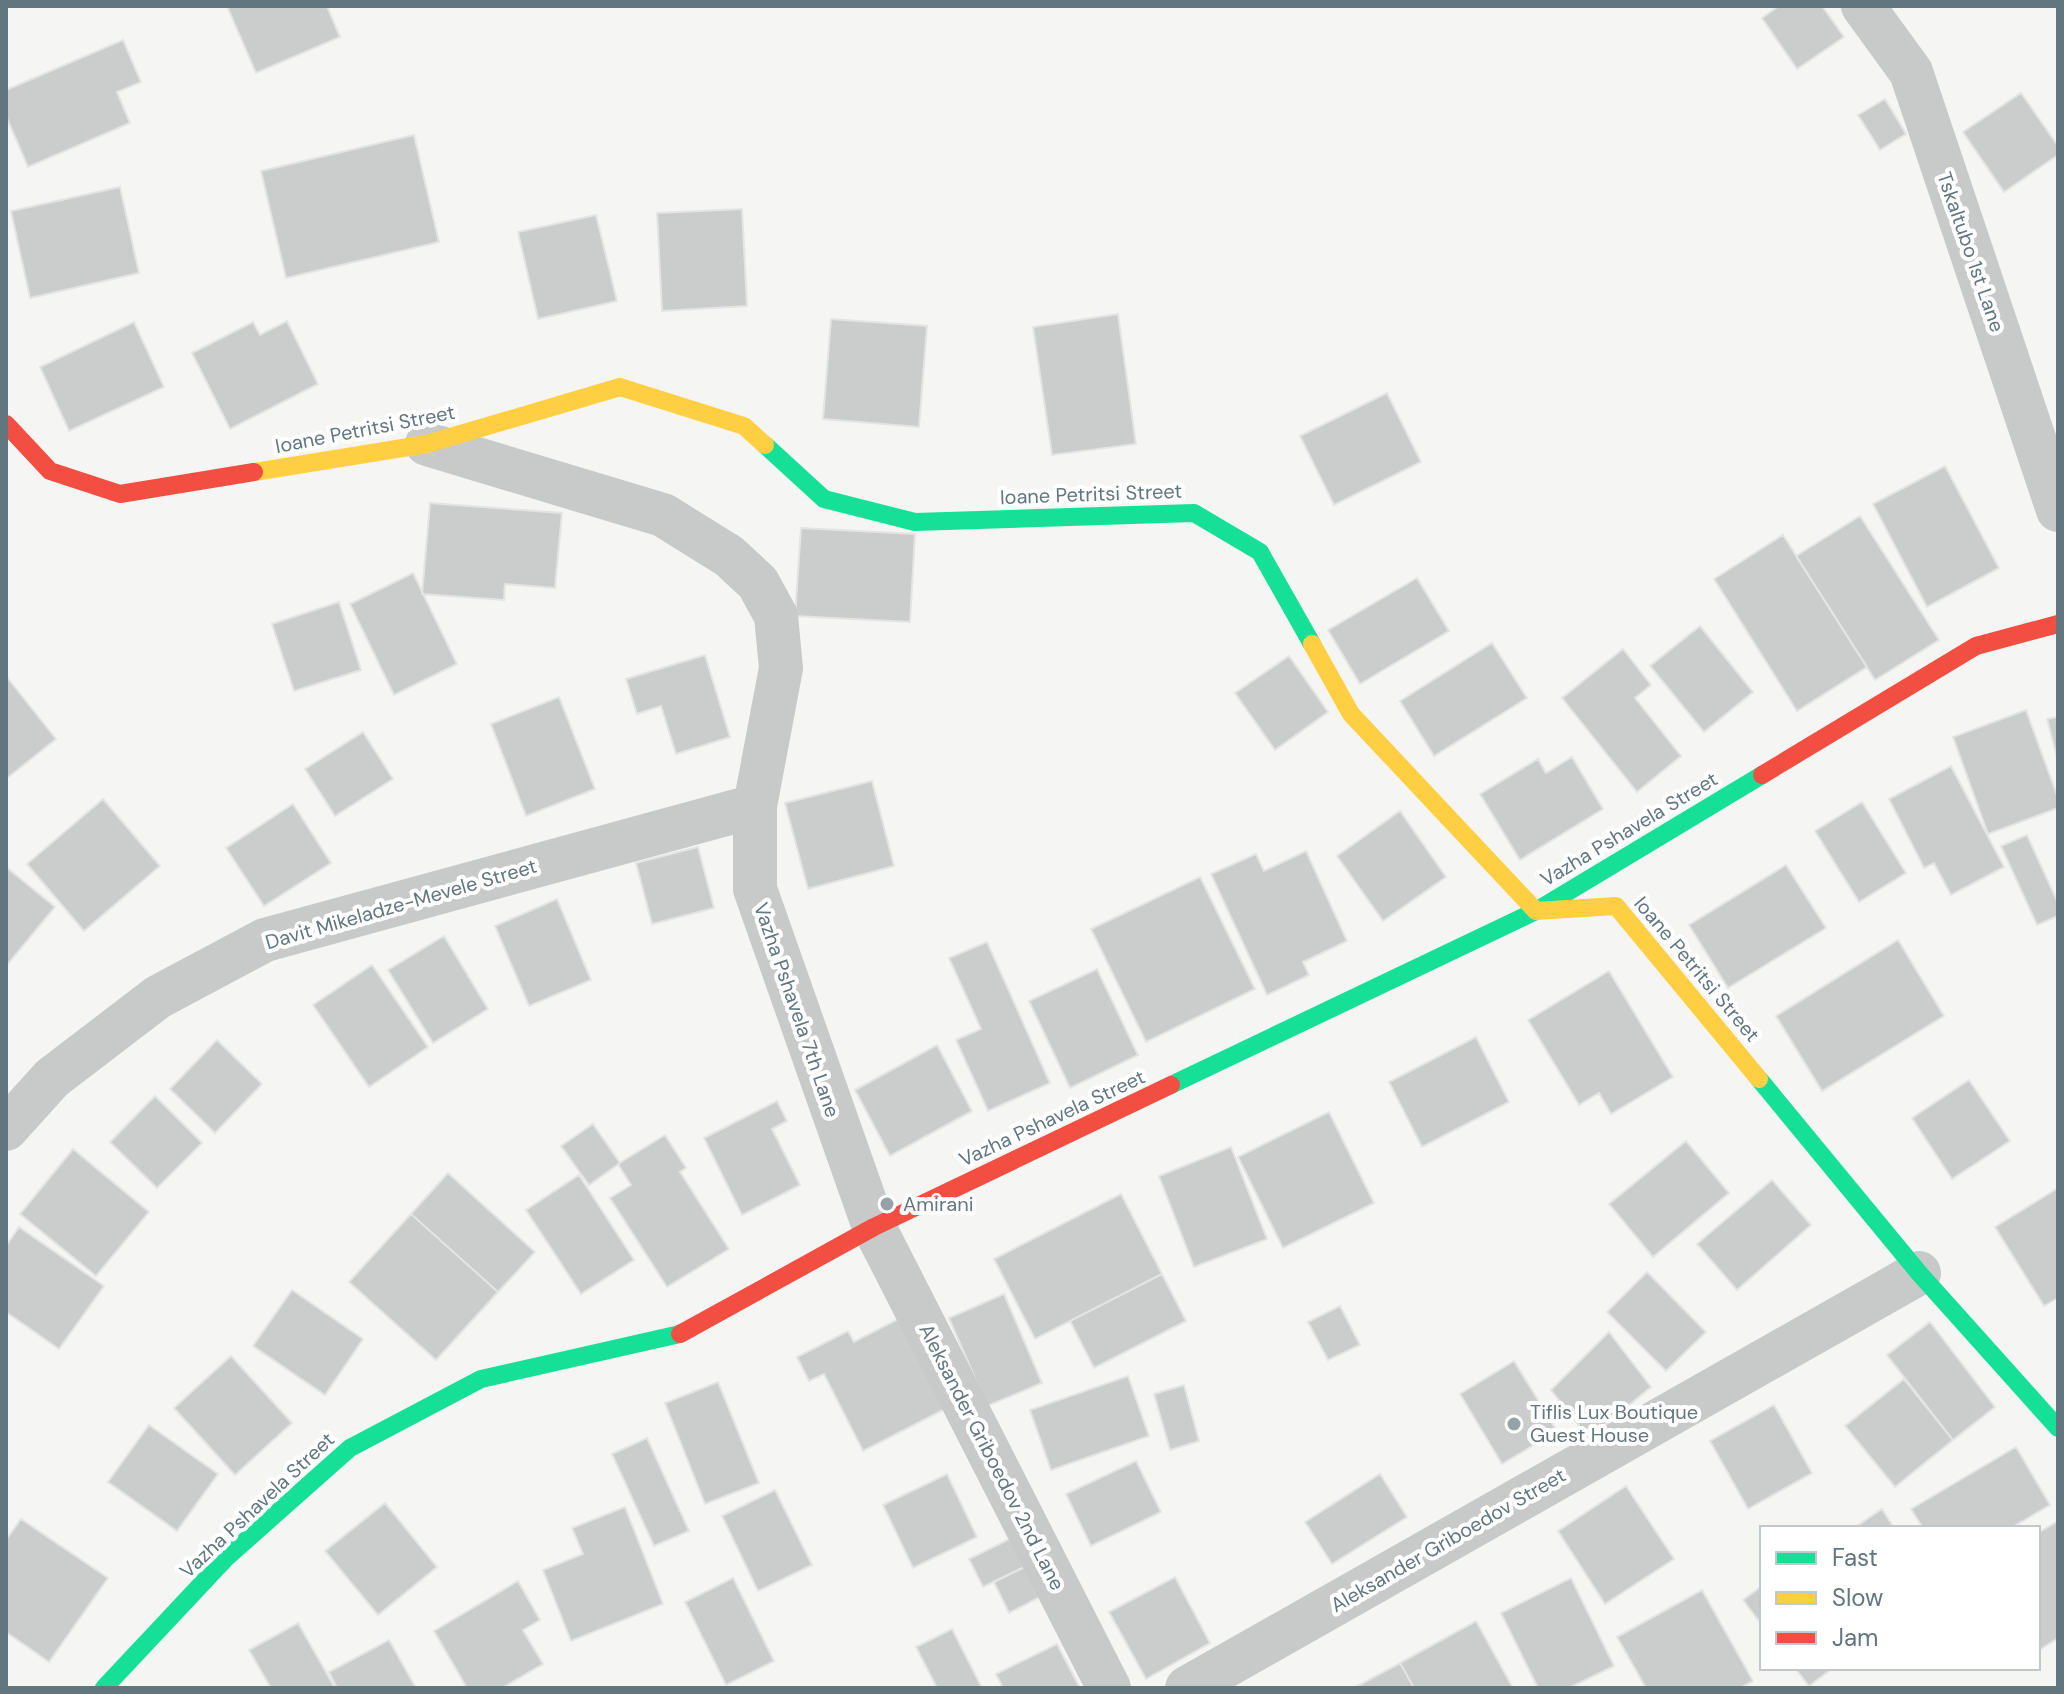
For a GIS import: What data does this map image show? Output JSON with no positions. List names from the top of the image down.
{
  "streets": {
    "street": [
      "Tskaltubo 1st Lane",
      "Ioane Petritsi Street",
      "Vazha Pshavela Street",
      "Davit Mikeladze-Mevele Street",
      "Vazha Pshavela 7th Lane",
      "Aleksander Griboedov 2nd Lane",
      "Aleksander Griboedov Street"
    ]
  },
  "crossings": [
    ["Ioane Petritsi Street", "Vazha Pshavela Street"],
    ["Ioane Petritsi Street", "Vazha Pshavela 7th Lane"],
    ["Ioane Petritsi Street", "Aleksander Griboedov Street"],
    ["Vazha Pshavela Street", "Vazha Pshavela 7th Lane"],
    ["Vazha Pshavela Street", "Aleksander Griboedov 2nd Lane"],
    ["Davit Mikeladze-Mevele Street", "Vazha Pshavela 7th Lane"],
    ["Vazha Pshavela 7th Lane", "Aleksander Griboedov 2nd Lane"]
  ],
  "places": ["Amirani", "Tiflis Lux Boutique Guest House"],
  "legend": ["Fast", "Slow", "Jam"]
}
